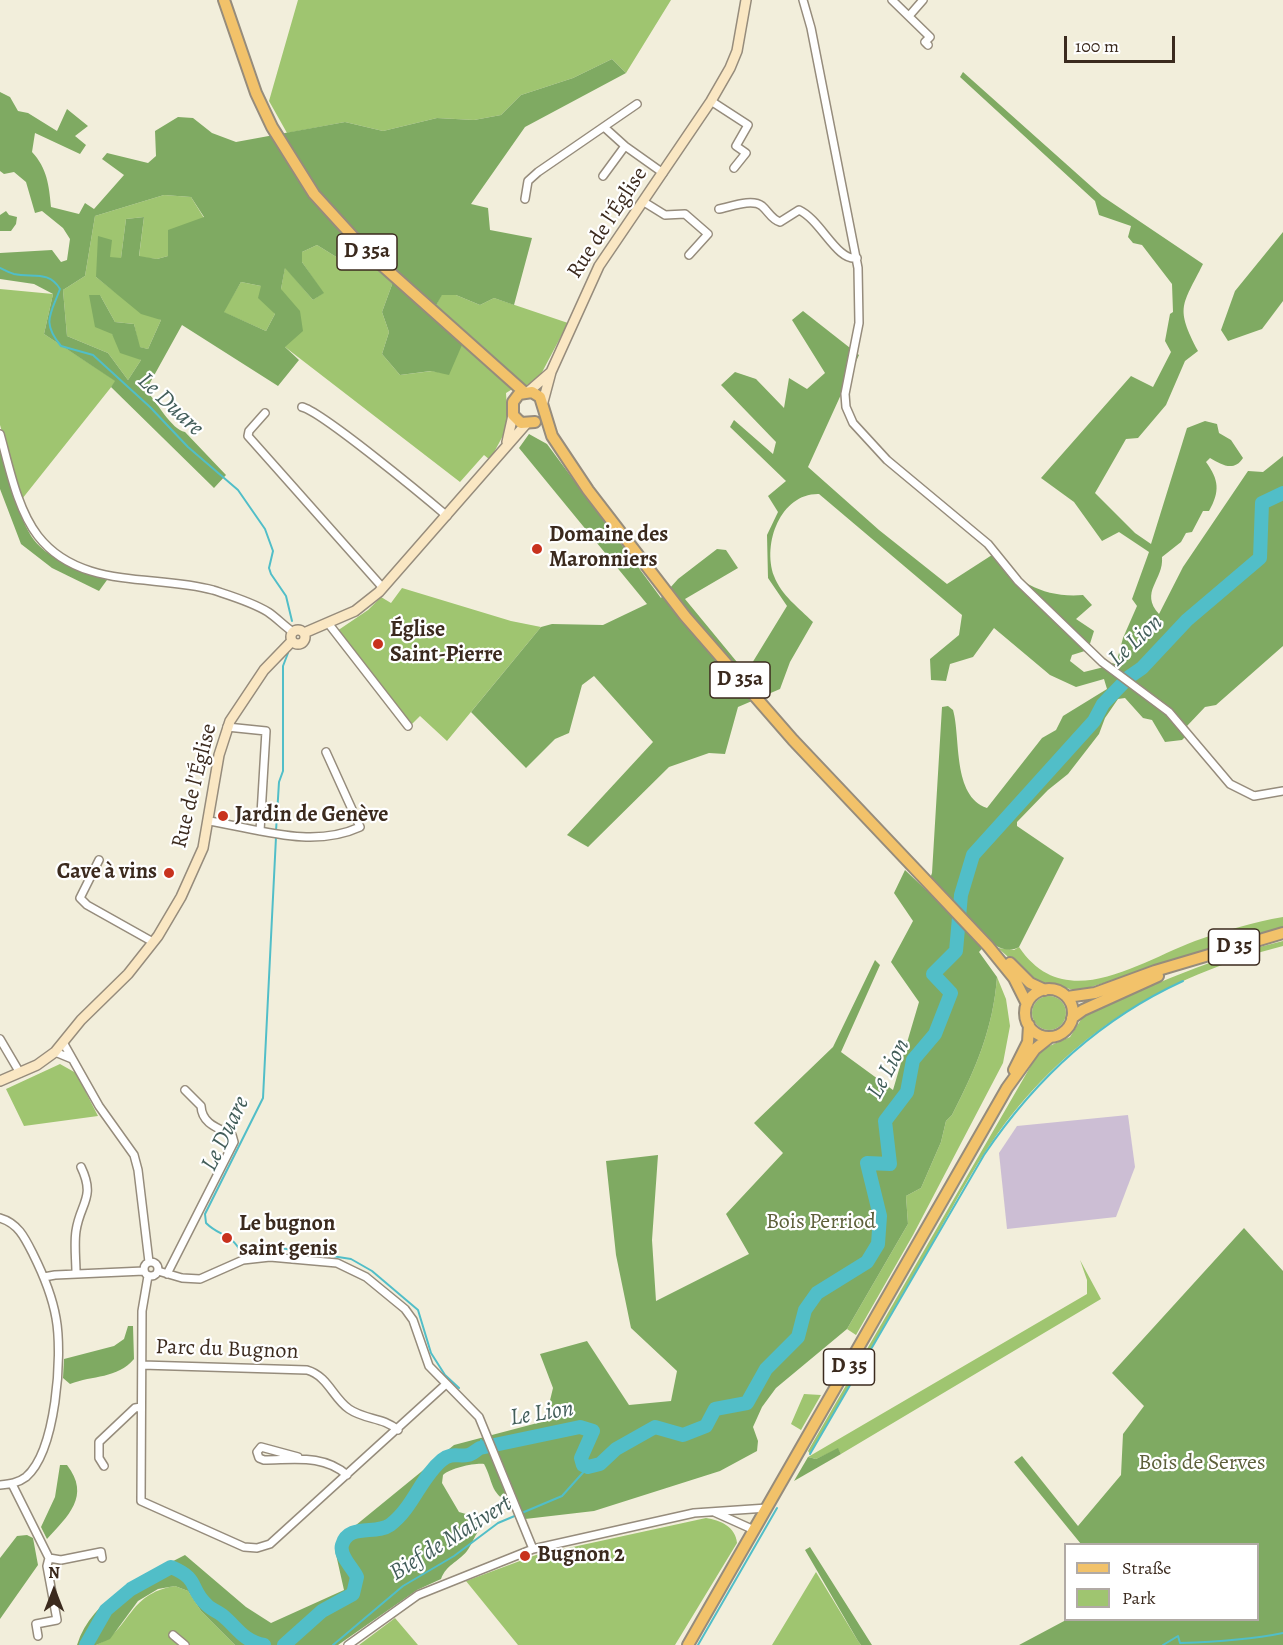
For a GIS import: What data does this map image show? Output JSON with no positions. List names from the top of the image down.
{
  "streets": {
    "main road": ["D 35a", "D 35"],
    "street": ["Rue de l'Église", "Parc du Bugnon"]
  },
  "crossings": [
    ["Rue de l'Église", "D 35a"],
    ["D 35a", "D 35"]
  ],
  "water": ["Le Duare", "Le Lion", "Bief de Malivert"],
  "parks": ["Bois Perriod", "Bois de Serves"],
  "places": [
    "Domaine des Maronniers",
    "Église Saint-Pierre",
    "Jardin de Genève",
    "Cave à vins",
    "Le bugnon saint genis",
    "Bugnon 2"
  ],
  "legend": ["Straße", "Park"],
  "scale_bar": "100 m",
  "north": "top"
}
